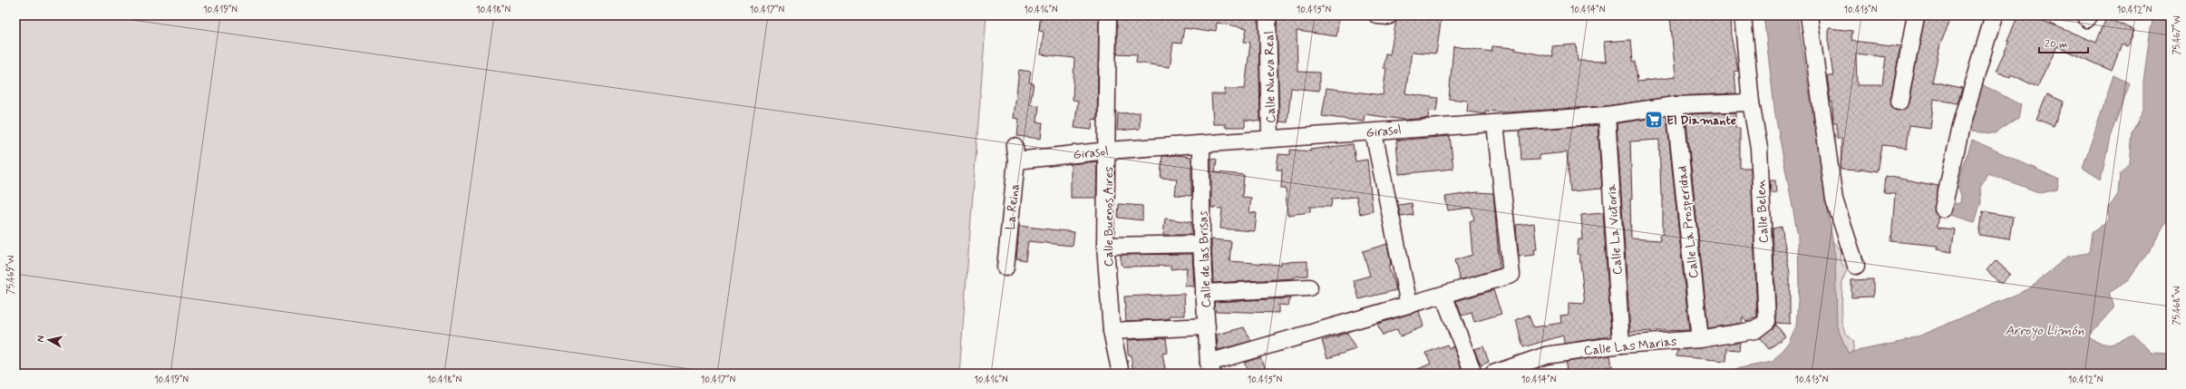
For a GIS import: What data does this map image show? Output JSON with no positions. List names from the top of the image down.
{
  "streets": {
    "street": [
      "Calle Nueva Real",
      "Girasol",
      "La Reina",
      "Calle Belen",
      "Calle Buenos Aires",
      "Calle La Prosperidad",
      "Calle La Victoria",
      "Calle de las Brisas",
      "Calle Las Marias"
    ]
  },
  "crossings": [
    ["Calle Nueva Real", "Girasol"],
    ["Girasol", "La Reina"],
    ["Girasol", "Calle Belen"],
    ["Girasol", "Calle Buenos Aires"],
    ["Girasol", "Calle La Prosperidad"],
    ["Girasol", "Calle La Victoria"],
    ["Girasol", "Calle de las Brisas"],
    ["Calle Belen", "Calle Las Marias"],
    ["Calle La Prosperidad", "Calle Las Marias"],
    ["Calle La Victoria", "Calle Las Marias"]
  ],
  "water": ["Arroyo Limón"],
  "places": {
    "supermarket": ["El Diamante"]
  },
  "scale_bar": "20 m",
  "north": "left",
  "coordinates": [
    "10.419°N",
    "10.418°N",
    "10.417°N",
    "10.416°N",
    "10.415°N",
    "10.414°N",
    "10.413°N",
    "10.412°N",
    "75.467°W",
    "75.469°W",
    "75.468°W"
  ]
}
